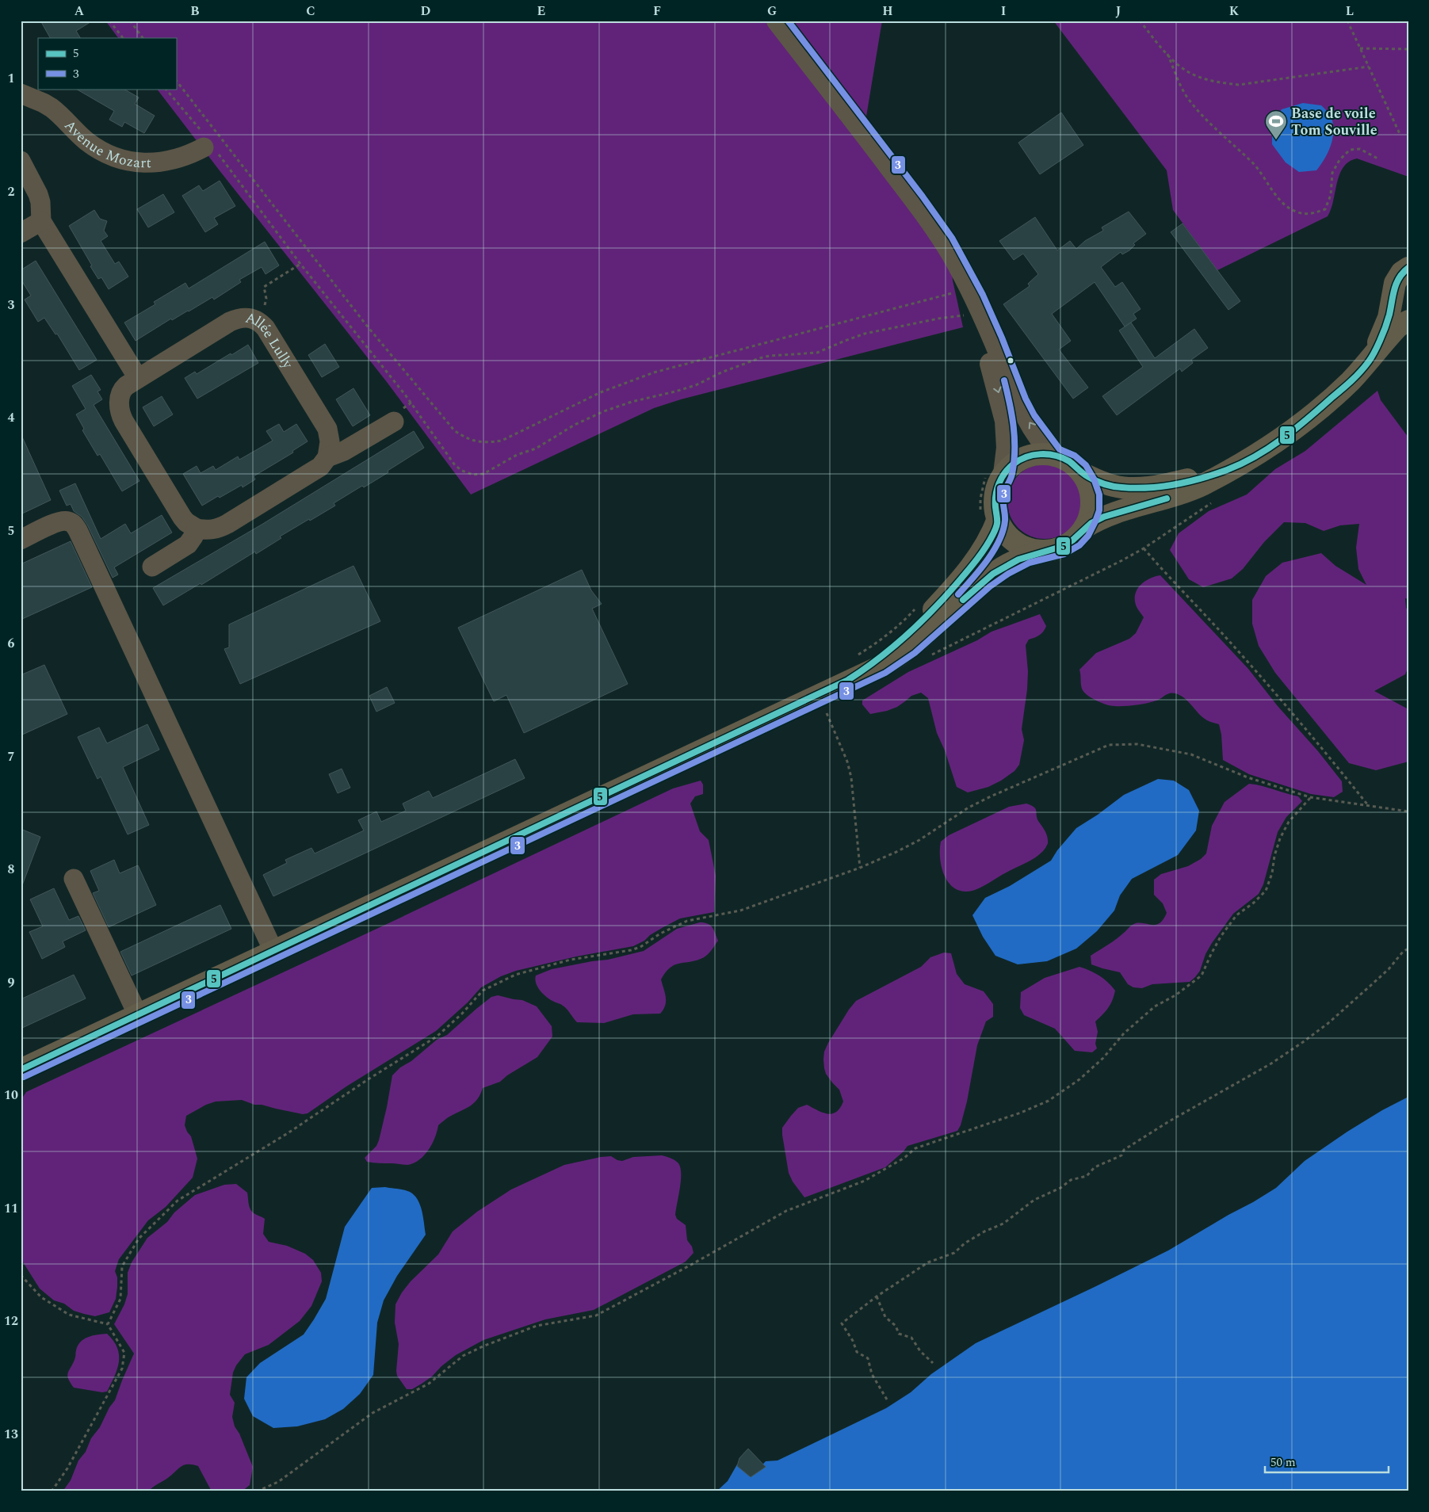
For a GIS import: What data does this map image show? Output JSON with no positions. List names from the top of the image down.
{
  "streets": {
    "street": ["Avenue Mozart", "Allée Lully"]
  },
  "places": {
    "sports": ["Base de voile Tom Souville"]
  },
  "lines": ["transit line 3", "transit line 5"],
  "legend": ["5", "3"],
  "scale_bar": "50 m",
  "grid": {
    "columns": [
      "A",
      "B",
      "C",
      "D",
      "E",
      "F",
      "G",
      "H",
      "I",
      "J",
      "K",
      "L"
    ],
    "rows": [
      "1",
      "2",
      "3",
      "4",
      "5",
      "6",
      "7",
      "8",
      "9",
      "10",
      "11",
      "12",
      "13"
    ]
  }
}
